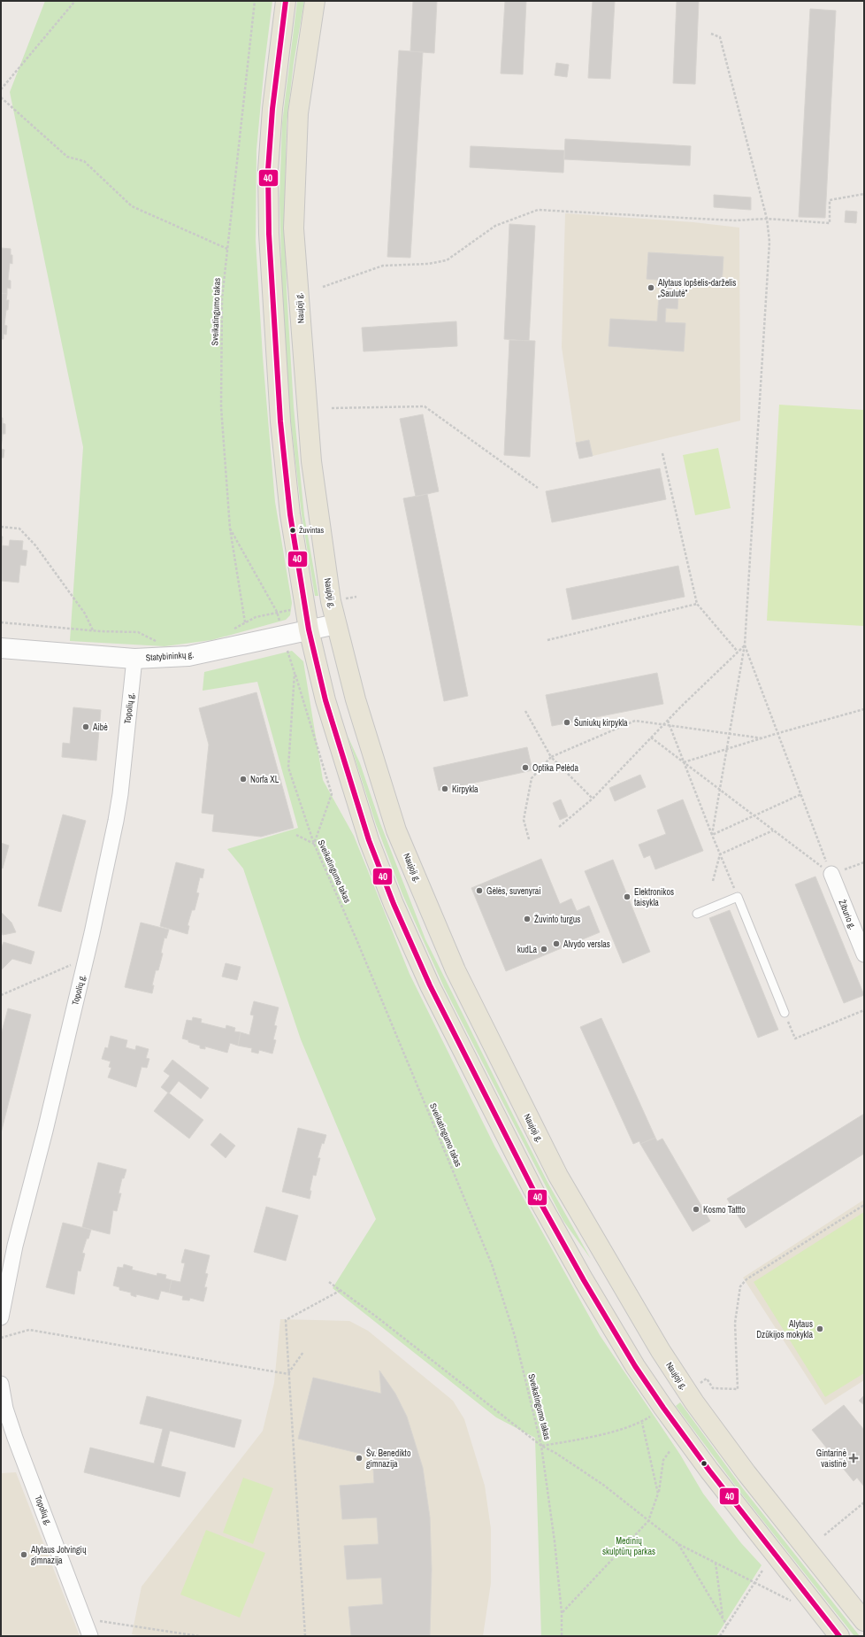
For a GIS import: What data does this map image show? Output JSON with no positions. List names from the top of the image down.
{
  "streets": {
    "main road": ["Naujoji g."],
    "street": ["Statybininkų g.", "Topolių g.", "Žiburio g."],
    "path": ["Sveikatingumo takas"]
  },
  "crossings": [
    ["Naujoji g.", "Statybininkų g."],
    ["Statybininkų g.", "Topolių g."]
  ],
  "parks": ["Medinių skulptūrų parkas"],
  "places": {
    "other": [
      "Alytaus lopšelis-darželis „Saulutė“",
      "Žuvintas",
      "Šuniukų kirpykla",
      "Aibė",
      "Optika Pelėda",
      "Norfa XL",
      "Kirpykla",
      "Gėlės, suvenyrai",
      "Elektronikos taisykla",
      "Žuvinto turgus",
      "Alvydo verslas",
      "kudLa",
      "Kosmo Tattto",
      "Alytaus Dzūkijos mokykla",
      "Šv. Benedikto gimnazija",
      "Alytaus Jotvingių gimnazija"
    ],
    "health": ["Gintarinė vaistinė"]
  },
  "lines": ["transit line 40"]
}
